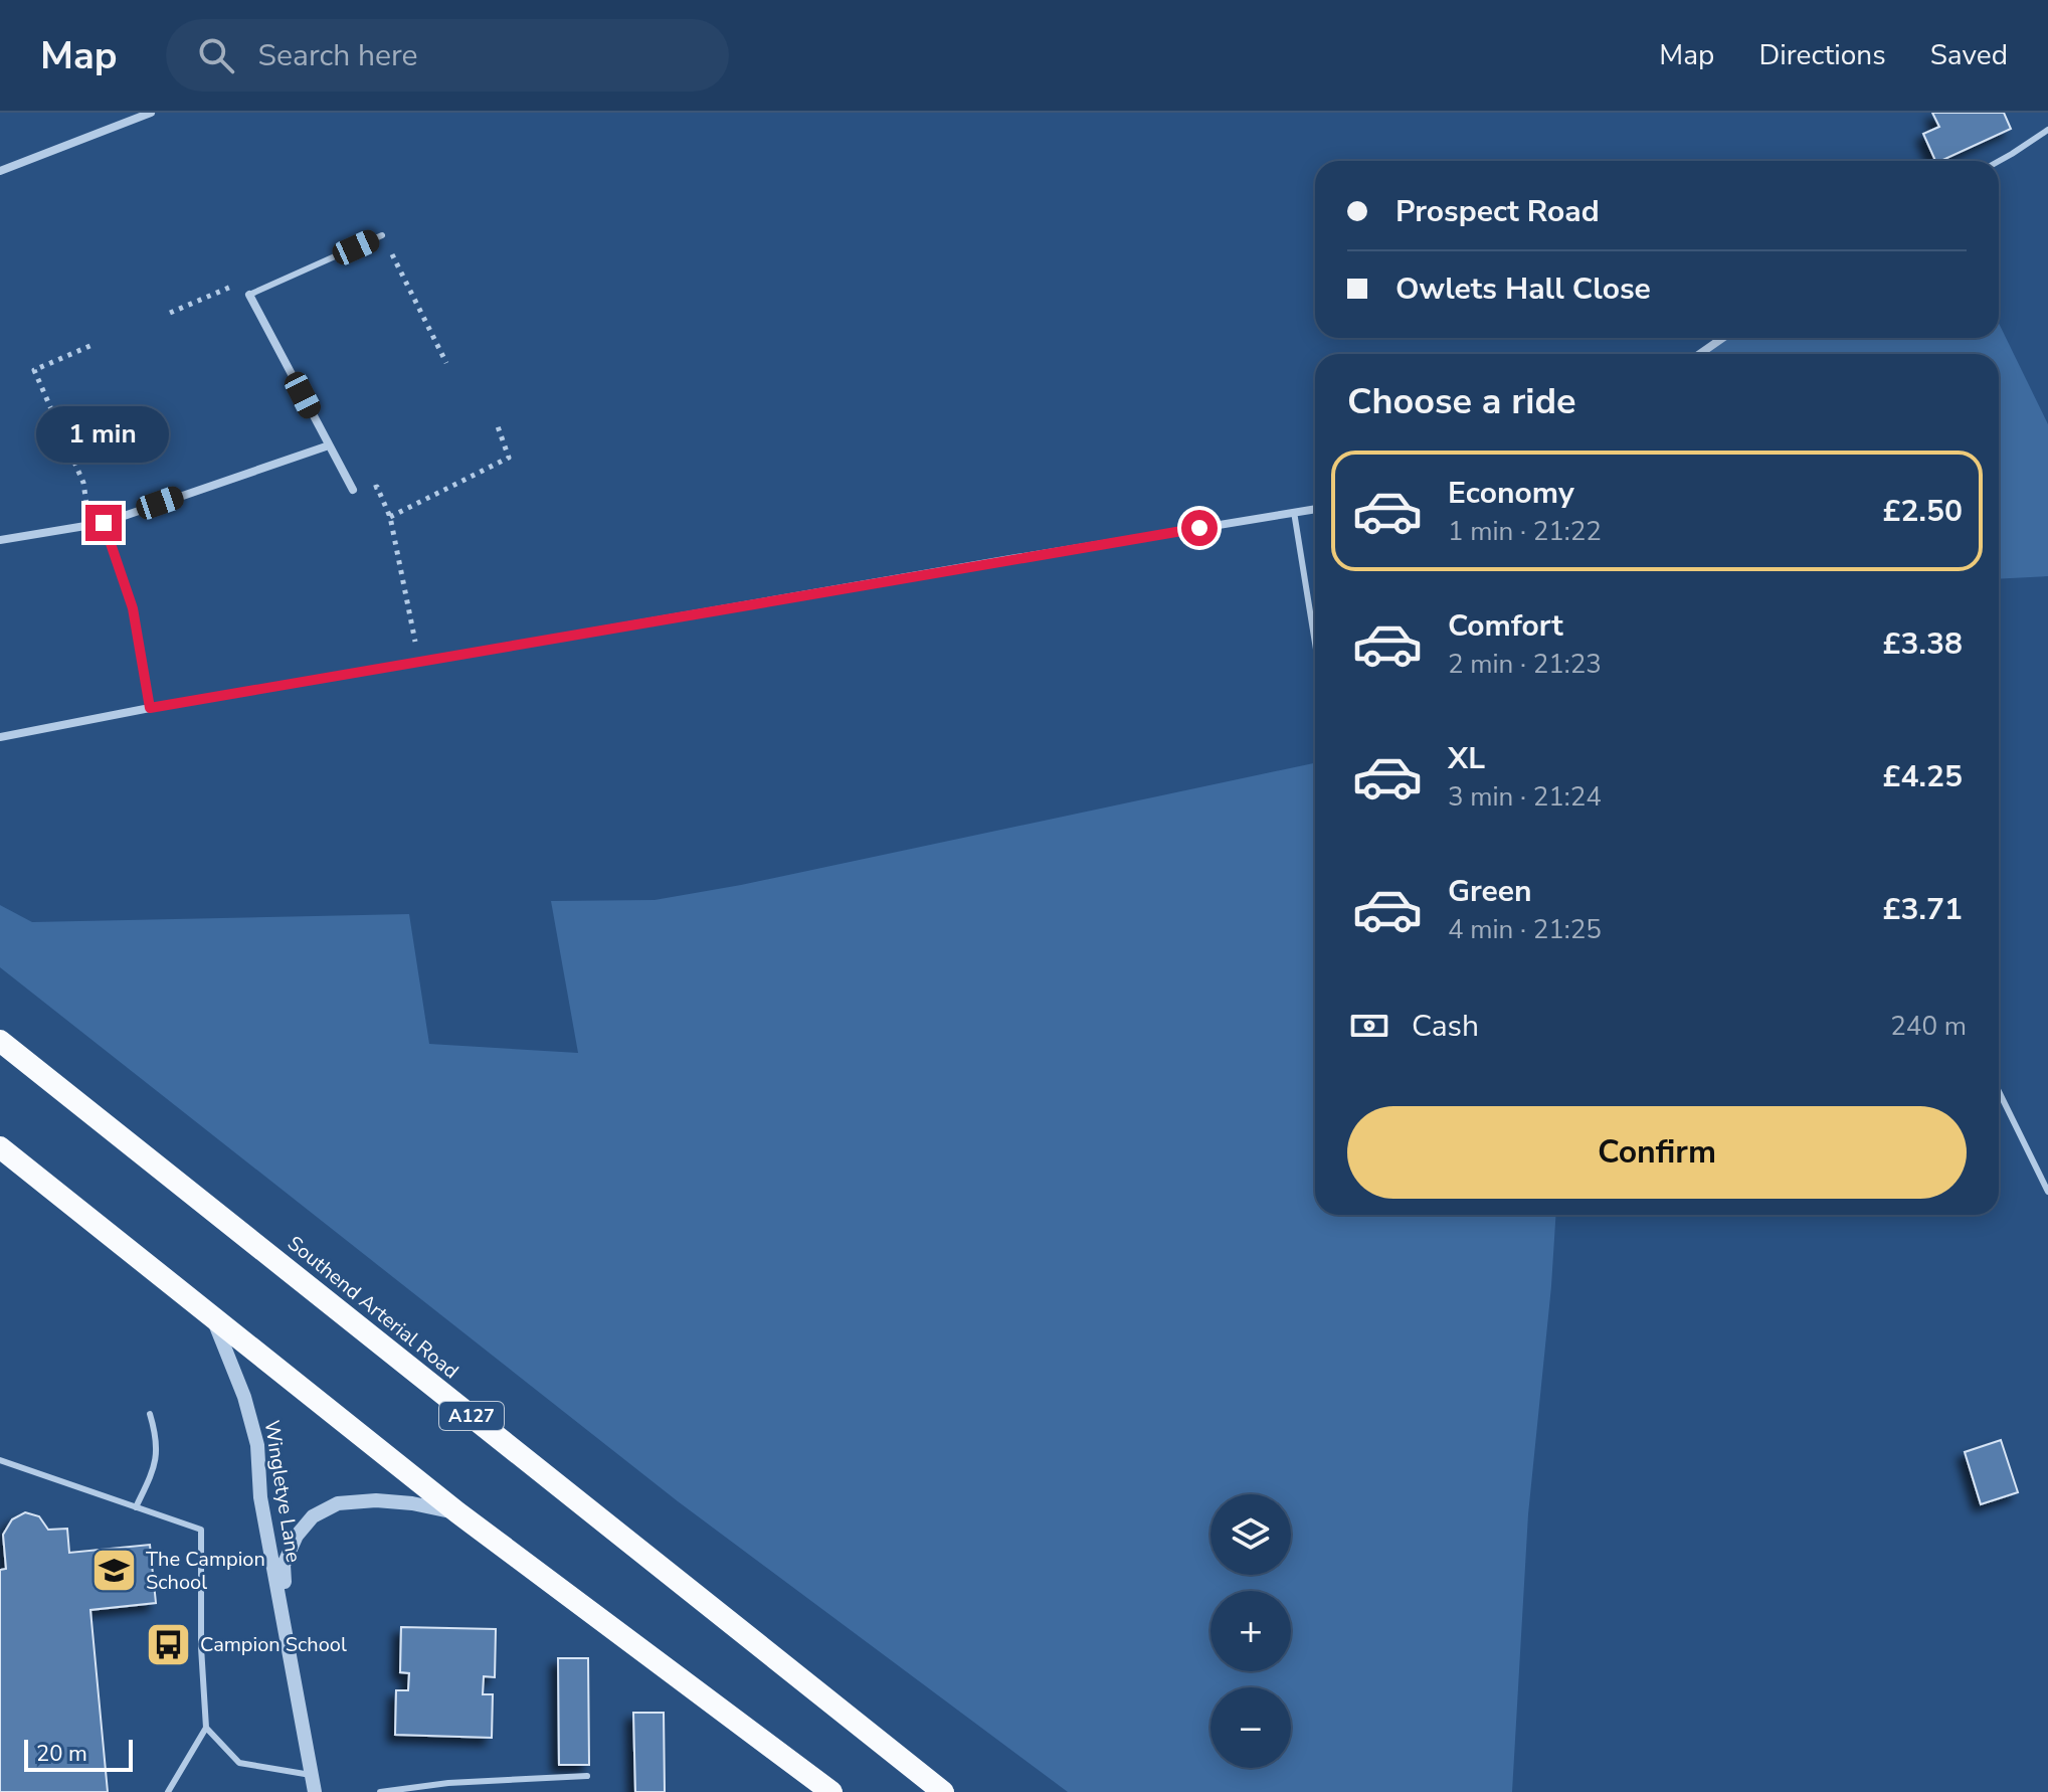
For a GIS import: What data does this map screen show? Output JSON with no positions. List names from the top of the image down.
{
  "streets": {
    "highway": ["Southend Arterial Road", "A127"],
    "street": ["Wingletye Lane"]
  },
  "places": {
    "school or university": ["The Campion School"],
    "bus stop": ["Campion School"]
  },
  "scale_bar": "20 m",
  "page": {
    "header": "Map",
    "search": "Search here",
    "nav": ["Map", "Directions", "Saved"],
    "banner": ["Prospect Road", "Owlets Hall Close"],
    "heading": "Choose a ride",
    "bubble": "1 min",
    "list": [
      {
        "name": "Economy",
        "note": "1 min · 21:22",
        "value": "£2.50"
      },
      {
        "name": "Comfort",
        "note": "2 min · 21:23",
        "value": "£3.38"
      },
      {
        "name": "XL",
        "note": "3 min · 21:24",
        "value": "£4.25"
      },
      {
        "name": "Green",
        "note": "4 min · 21:25",
        "value": "£3.71"
      }
    ],
    "pay": ["Cash", "240 m"],
    "buttons": "Confirm",
    "map_buttons": ["+", "−"],
    "scale": "20 m"
  }
}
